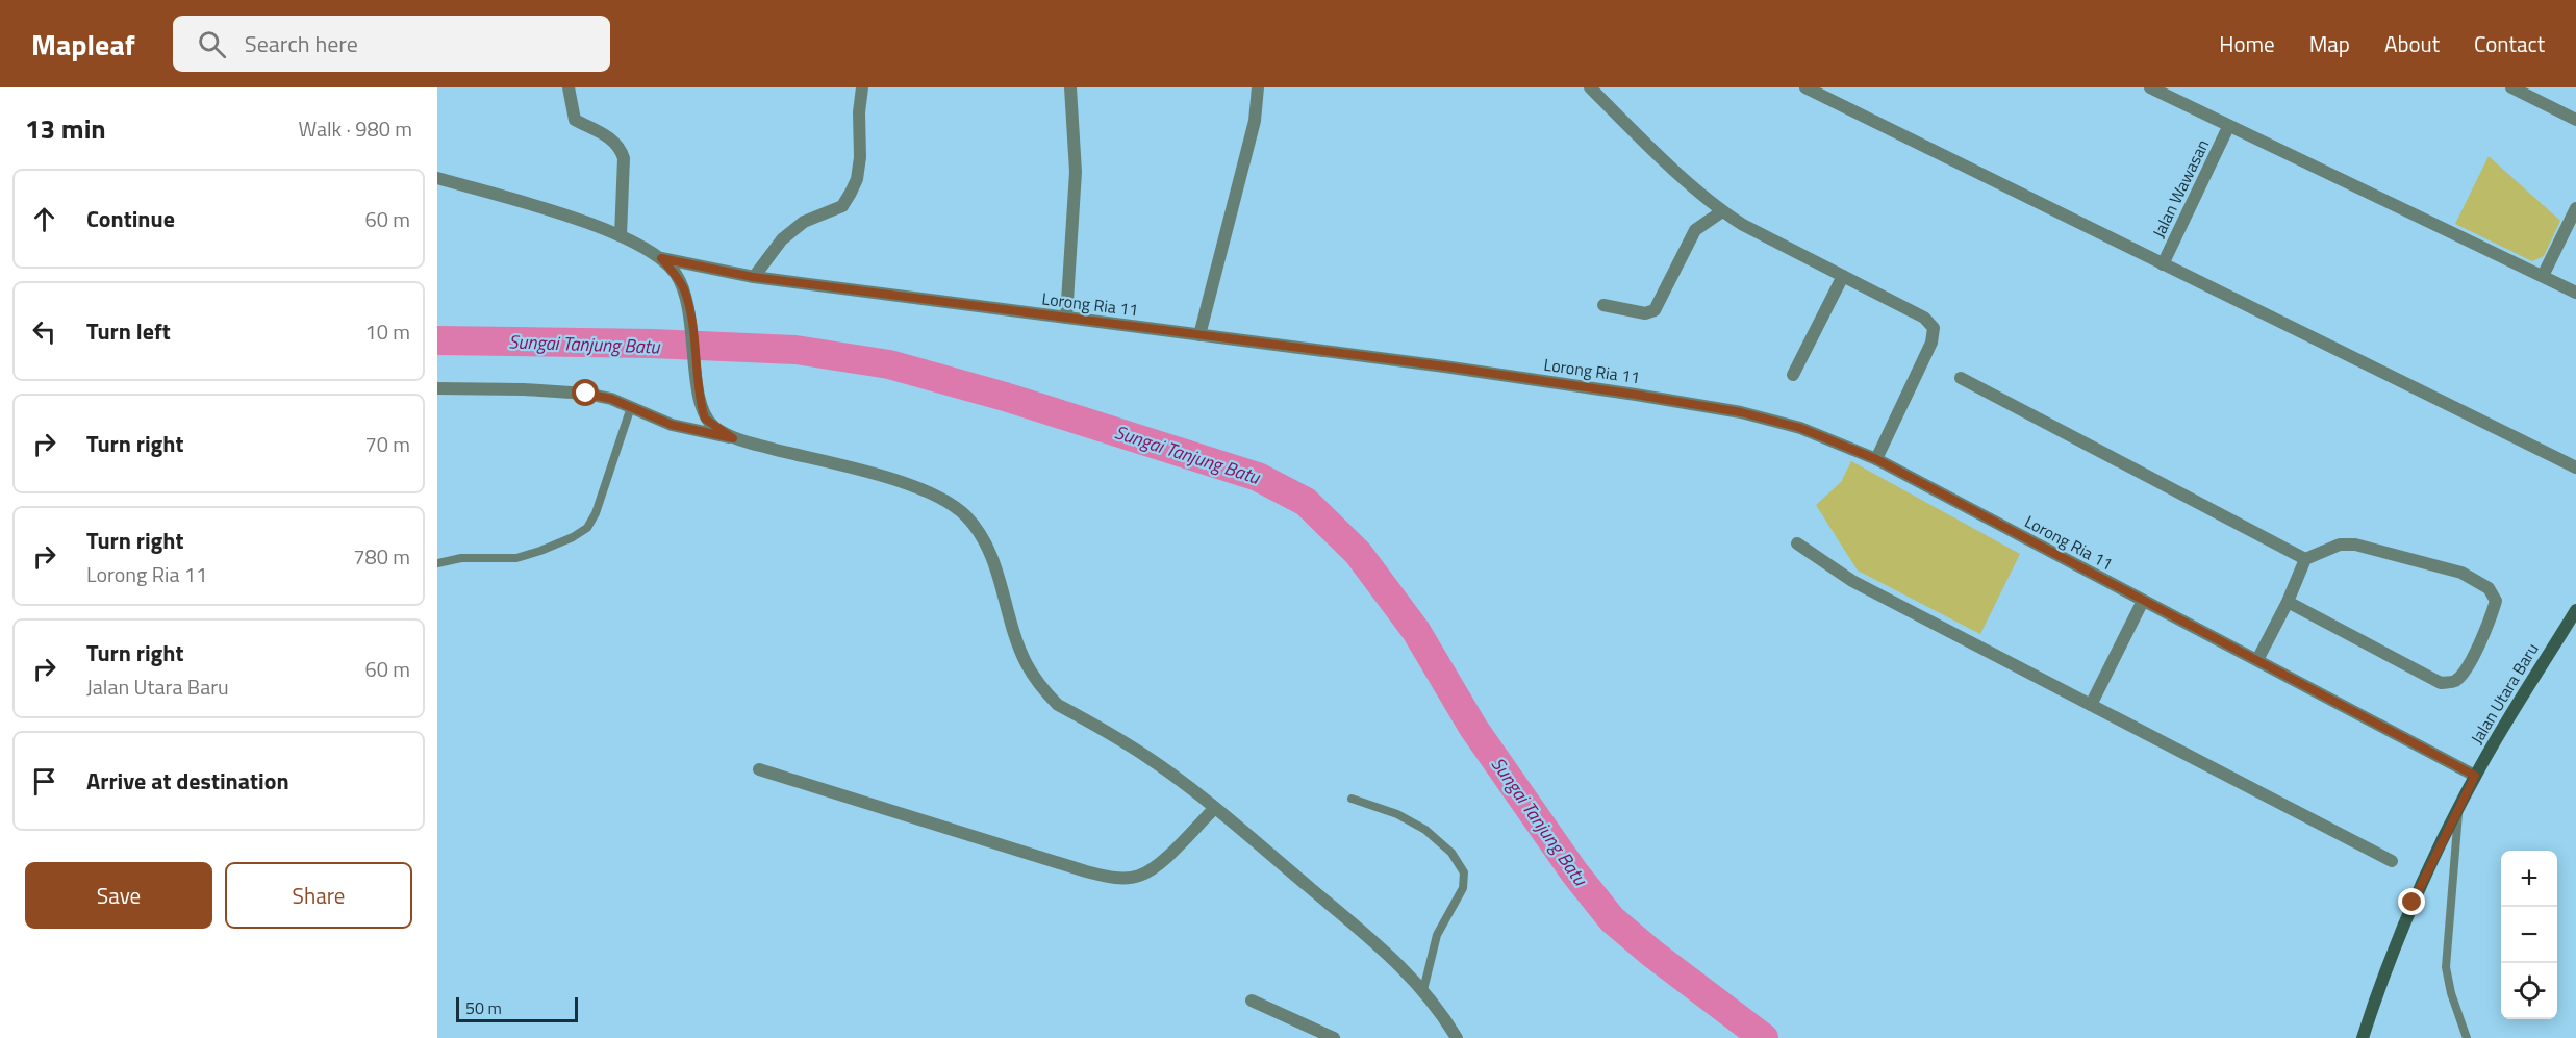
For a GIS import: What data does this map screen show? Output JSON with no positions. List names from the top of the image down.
{
  "streets": {
    "main road": ["Jalan Utara Baru"],
    "street": ["Jalan Wawasan", "Lorong Ria 11"]
  },
  "crossings": [
    ["Lorong Ria 11", "Jalan Utara Baru"]
  ],
  "water": ["Sungai Tanjung Batu"],
  "scale_bar": "50 m",
  "page": {
    "header": "Mapleaf",
    "search": "Search here",
    "nav": [
      "Home",
      "Map",
      "About",
      "Contact"
    ],
    "heading": ["13 min", "Walk · 980 m"],
    "list": [
      ["Continue", "60 m"],
      ["Turn left", "10 m"],
      ["Turn right", "70 m"],
      ["Turn right", "Lorong Ria 11", "780 m"],
      ["Turn right", "Jalan Utara Baru", "60 m"],
      "Arrive at destination"
    ],
    "buttons": ["Save", "Share"],
    "map_buttons": ["+", "−"],
    "scale": "50 m"
  }
}
